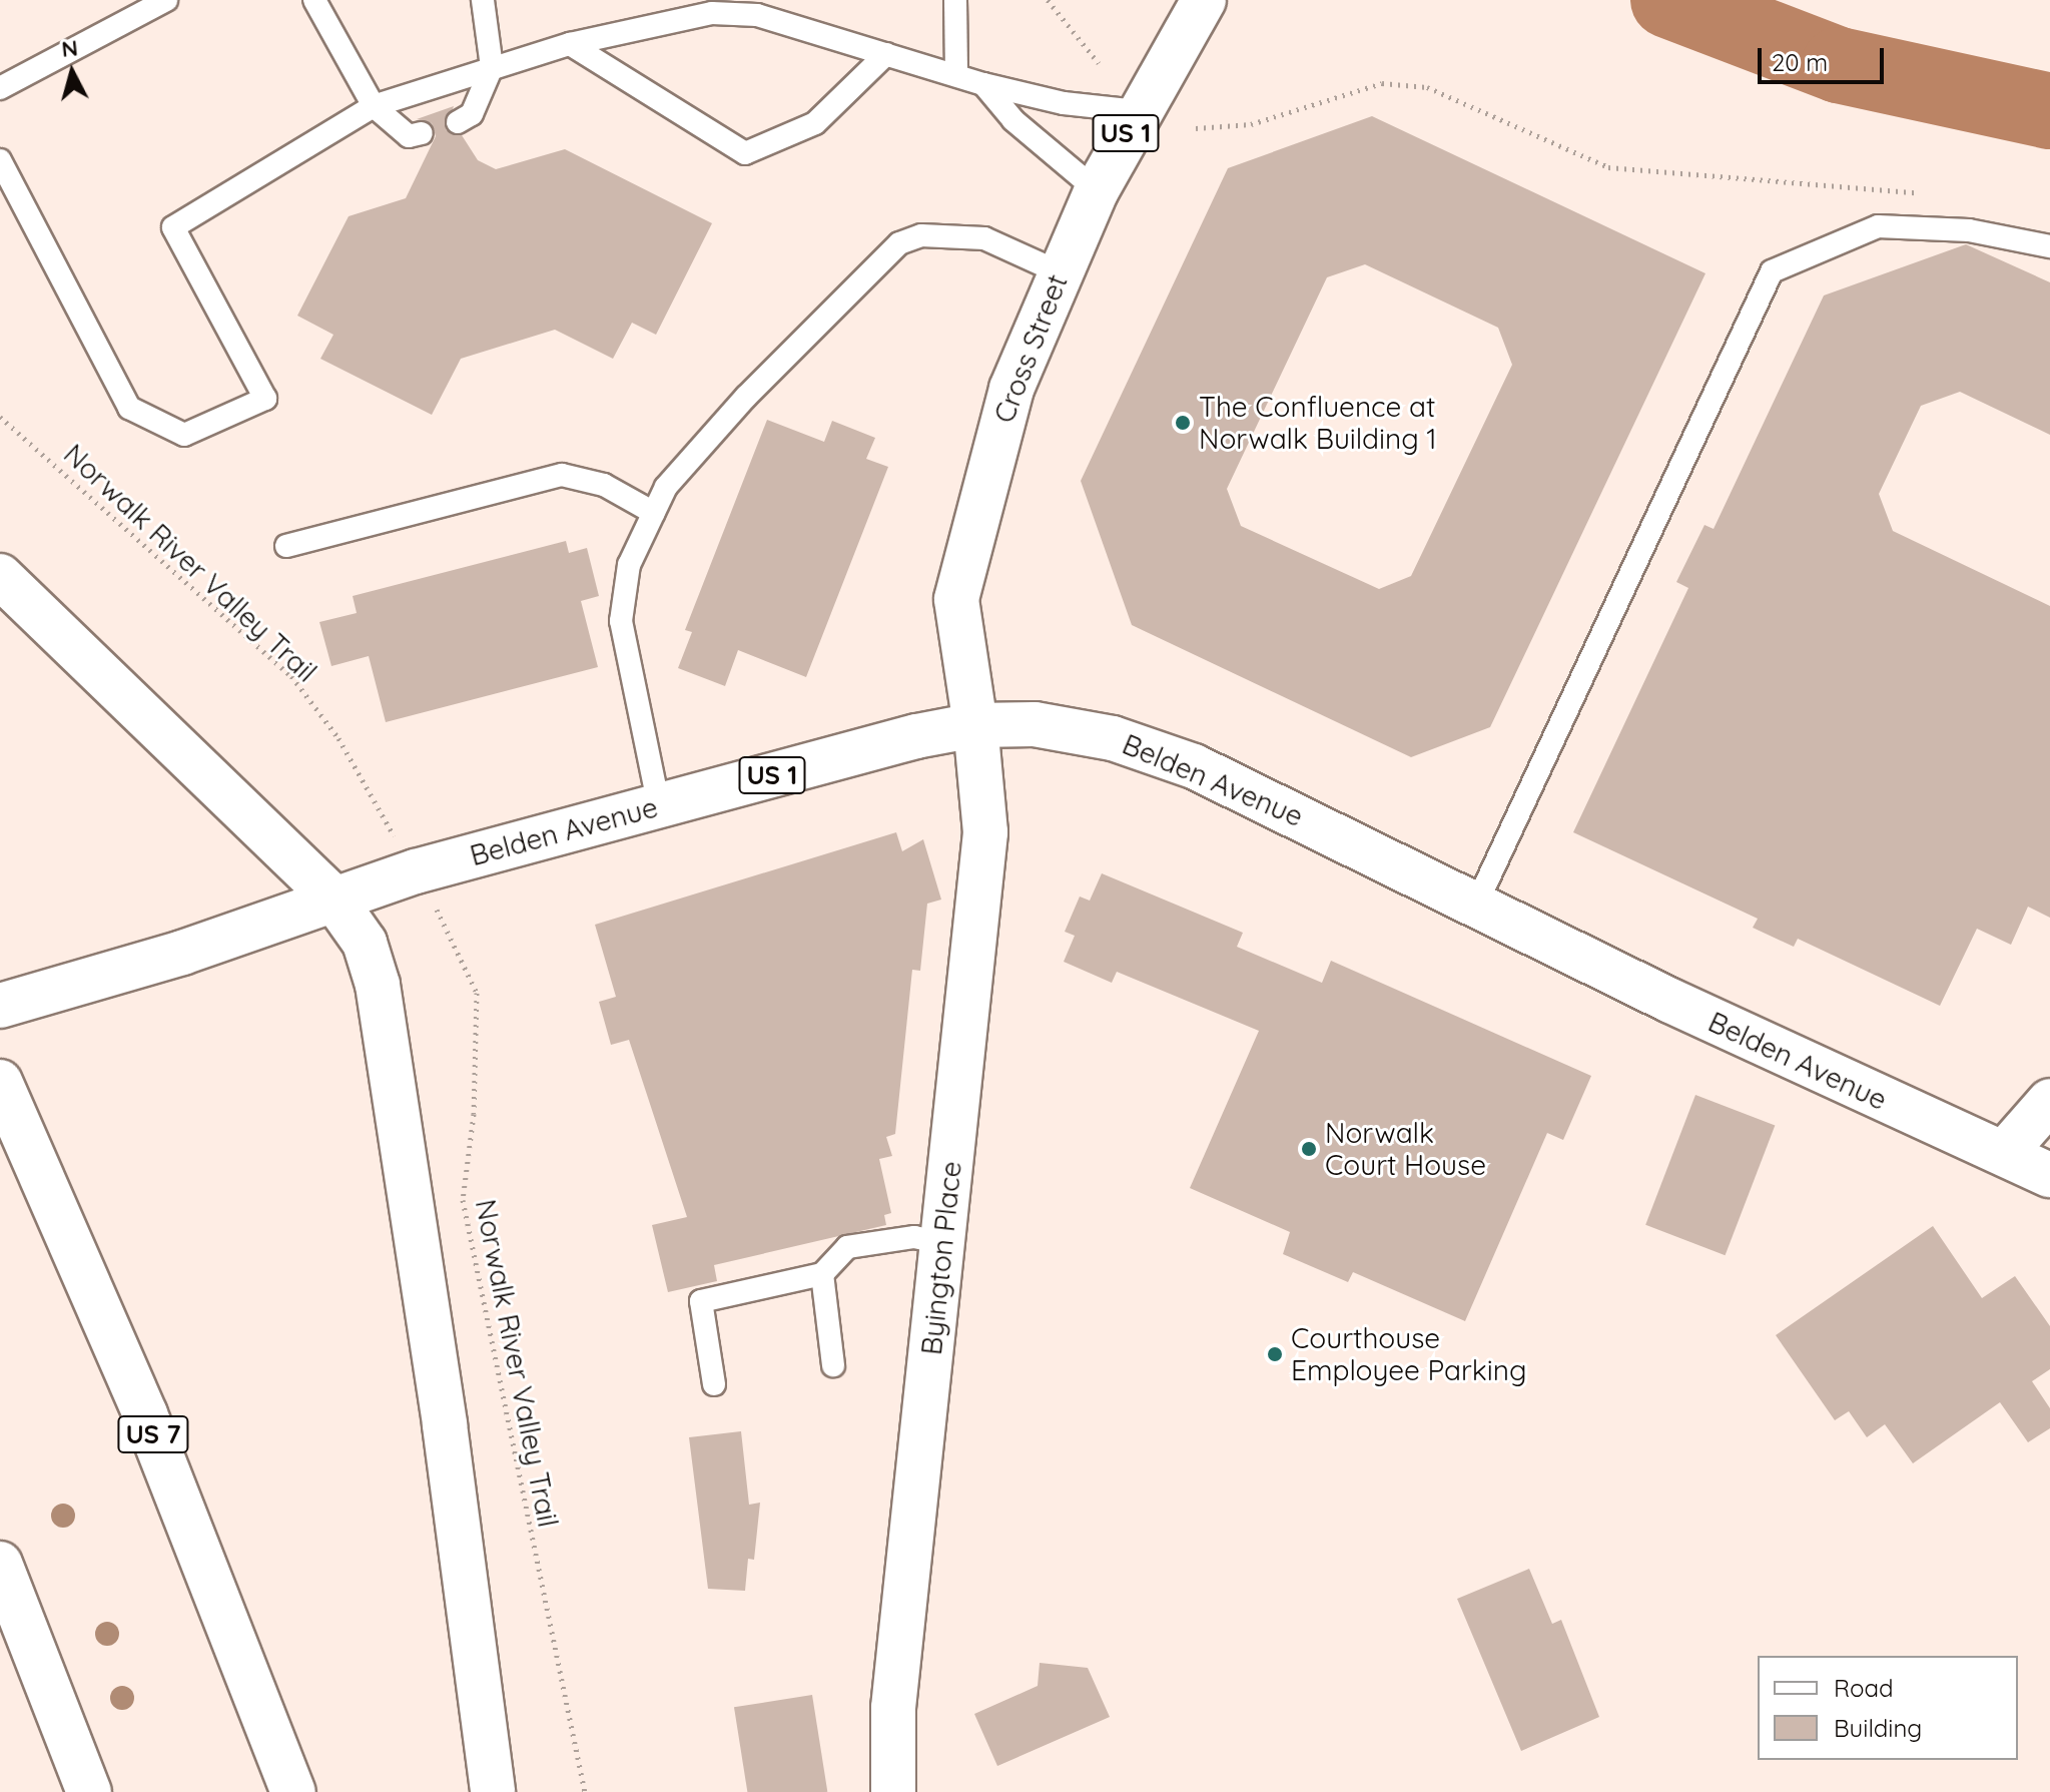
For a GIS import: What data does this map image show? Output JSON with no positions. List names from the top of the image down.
{
  "streets": {
    "main road": [
      "US 1",
      "Cross Street",
      "Belden Avenue",
      "Byington Place",
      "US 7"
    ],
    "path": ["Norwalk River Valley Trail"]
  },
  "crossings": [
    ["Cross Street", "Belden Avenue"],
    ["Cross Street", "Byington Place"],
    ["Belden Avenue", "Byington Place"]
  ],
  "places": ["The Confluence at Norwalk Building 1", "Norwalk Court House", "Courthouse Employee Parking"],
  "legend": ["Road", "Building"],
  "scale_bar": "20 m",
  "north": "top"
}
